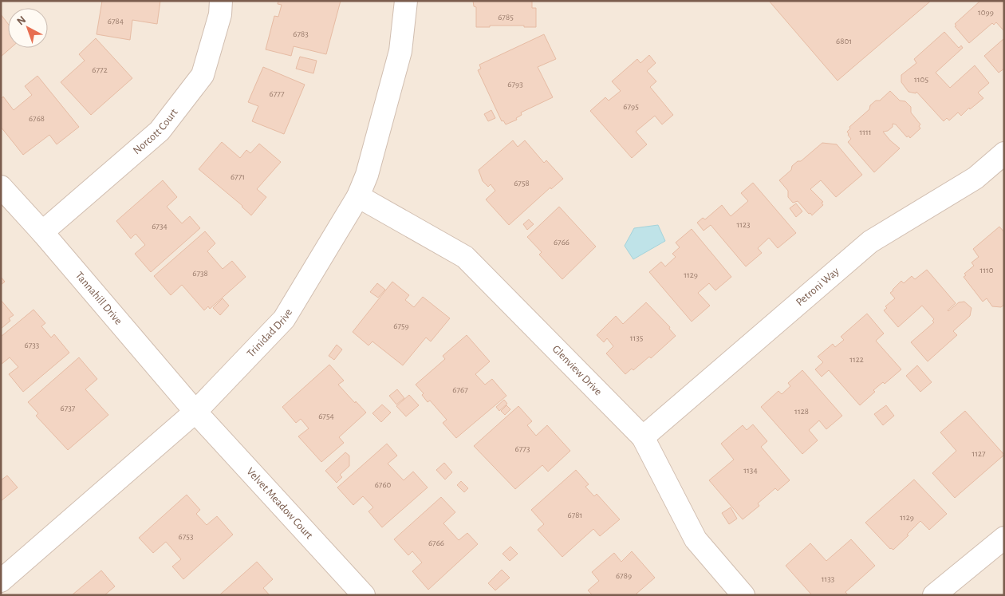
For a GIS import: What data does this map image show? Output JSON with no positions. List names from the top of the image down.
{
  "streets": {
    "street": [
      "Norcott Court",
      "Petroni Way",
      "Tannahill Drive",
      "Trinidad Drive",
      "Glenview Drive",
      "Velvet Meadow Court"
    ]
  },
  "crossings": [
    ["Norcott Court", "Tannahill Drive"],
    ["Petroni Way", "Glenview Drive"],
    ["Tannahill Drive", "Trinidad Drive"],
    ["Tannahill Drive", "Velvet Meadow Court"],
    ["Trinidad Drive", "Glenview Drive"],
    ["Trinidad Drive", "Velvet Meadow Court"]
  ],
  "house_numbers": [
    "1099",
    "6785",
    "6784",
    "6783",
    "6801",
    "6772",
    "1105",
    "6793",
    "6777",
    "6795",
    "6768",
    "1111",
    "6771",
    "6758",
    "1123",
    "6734",
    "6766",
    "1110",
    "6738",
    "1129",
    "6759",
    "1135",
    "6733",
    "1122",
    "6767",
    "6737",
    "1128",
    "6754",
    "6773",
    "1127",
    "1134",
    "6760",
    "6781",
    "1129",
    "6753",
    "6766",
    "6789",
    "1133"
  ],
  "north": "top left"
}
